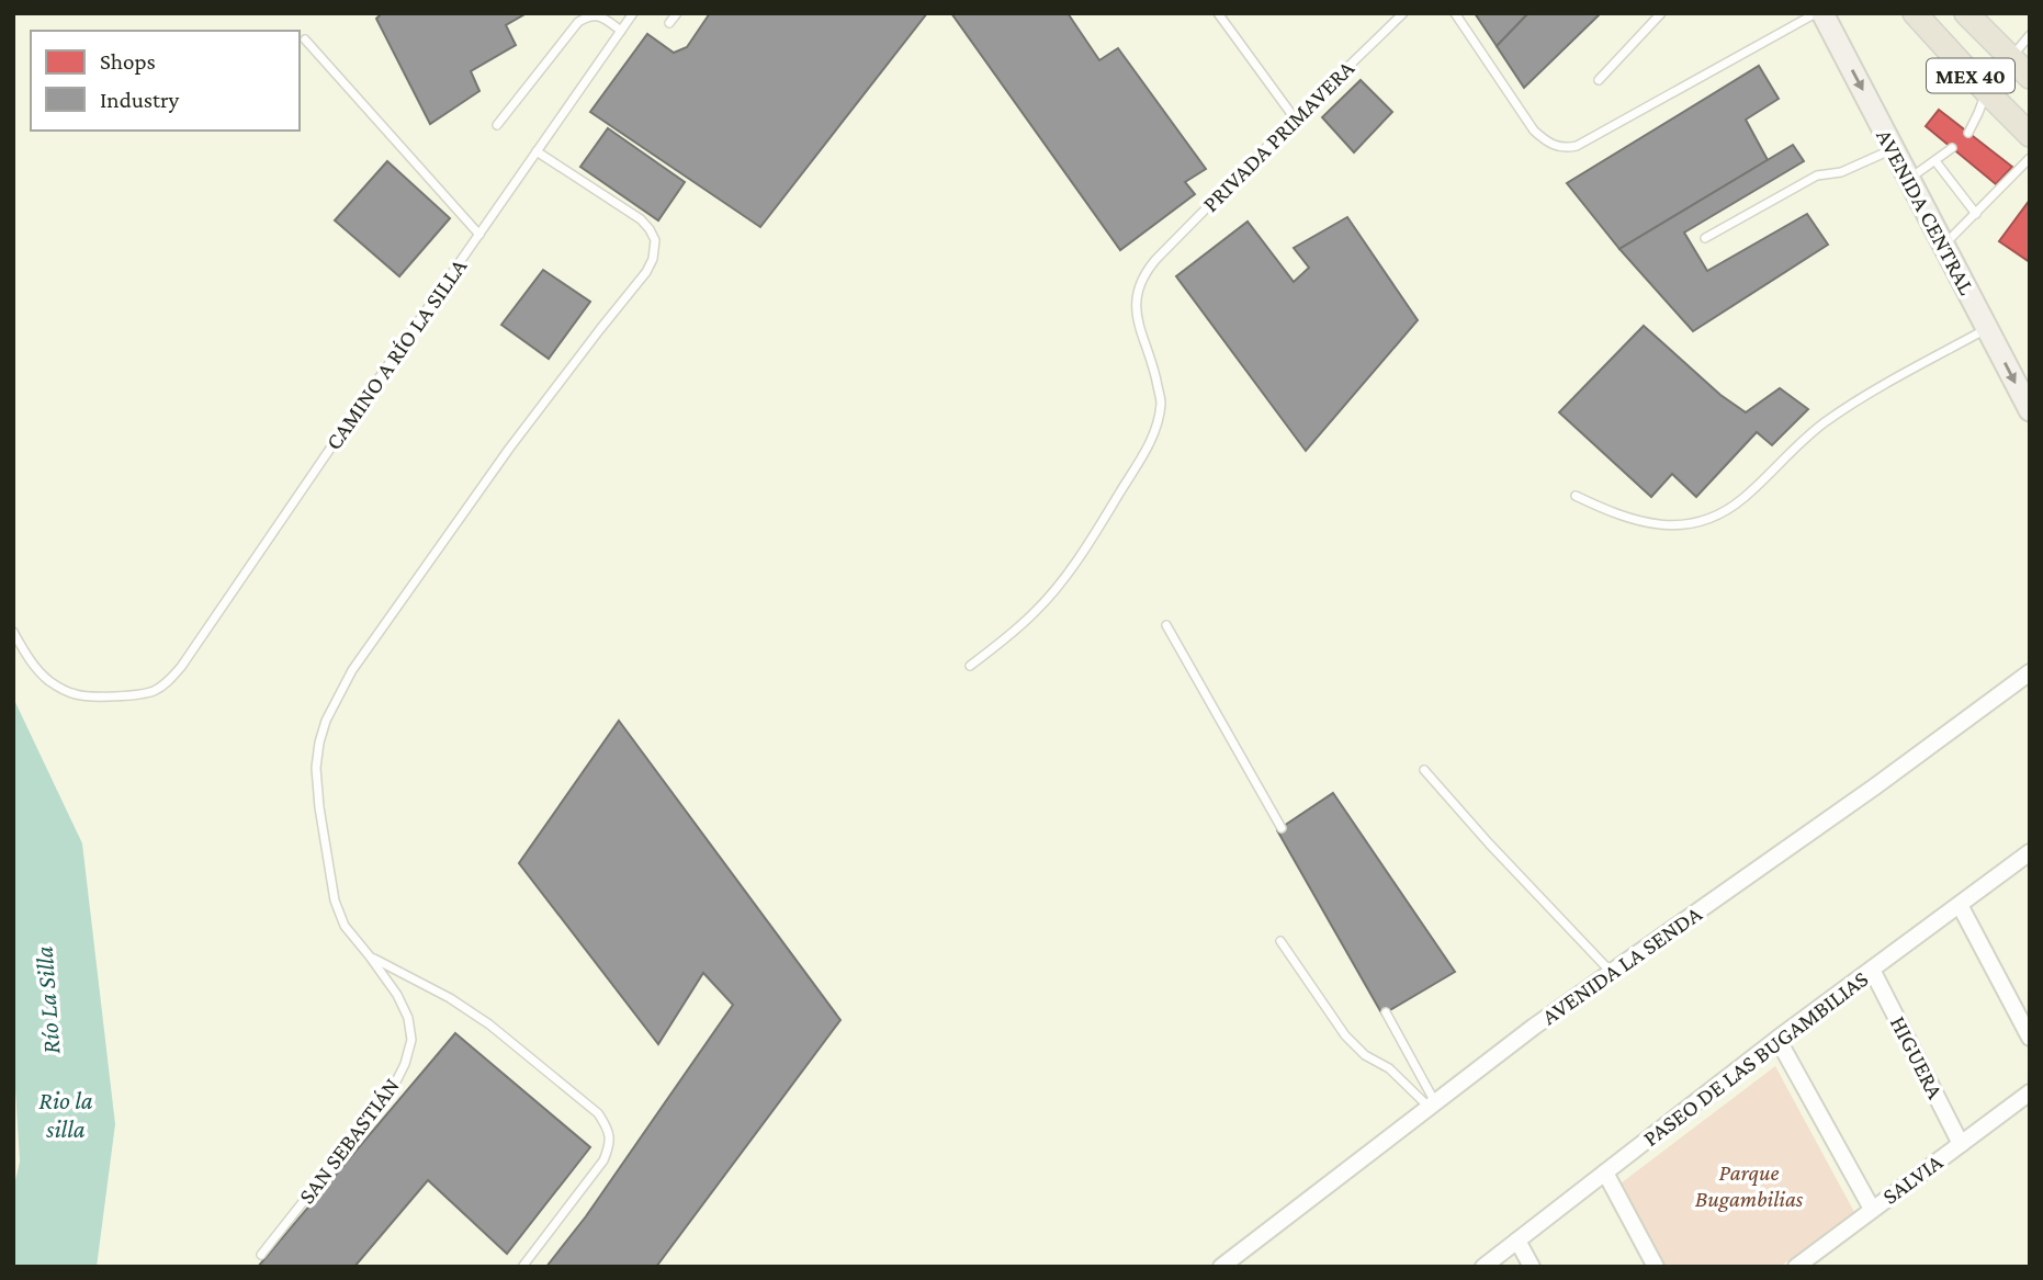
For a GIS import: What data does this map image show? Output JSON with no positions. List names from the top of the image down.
{
  "streets": {
    "main road": ["MEX 40", "AVENIDA CENTRAL"],
    "street": [
      "AVENIDA LA SENDA",
      "HIGUERA",
      "PASEO DE LAS BUGAMBILIAS",
      "SALVIA"
    ],
    "lane": ["PRIVADA PRIMAVERA", "CAMINO A RÍO LA SILLA", "SAN SEBASTIÁN"]
  },
  "crossings": [
    ["CAMINO A RÍO LA SILLA", "SAN SEBASTIÁN"],
    ["HIGUERA", "PASEO DE LAS BUGAMBILIAS"],
    ["HIGUERA", "SALVIA"]
  ],
  "water": ["Río La Silla", "Rio la silla"],
  "parks": ["Parque Bugambilias"],
  "legend": ["Shops", "Industry"]
}
